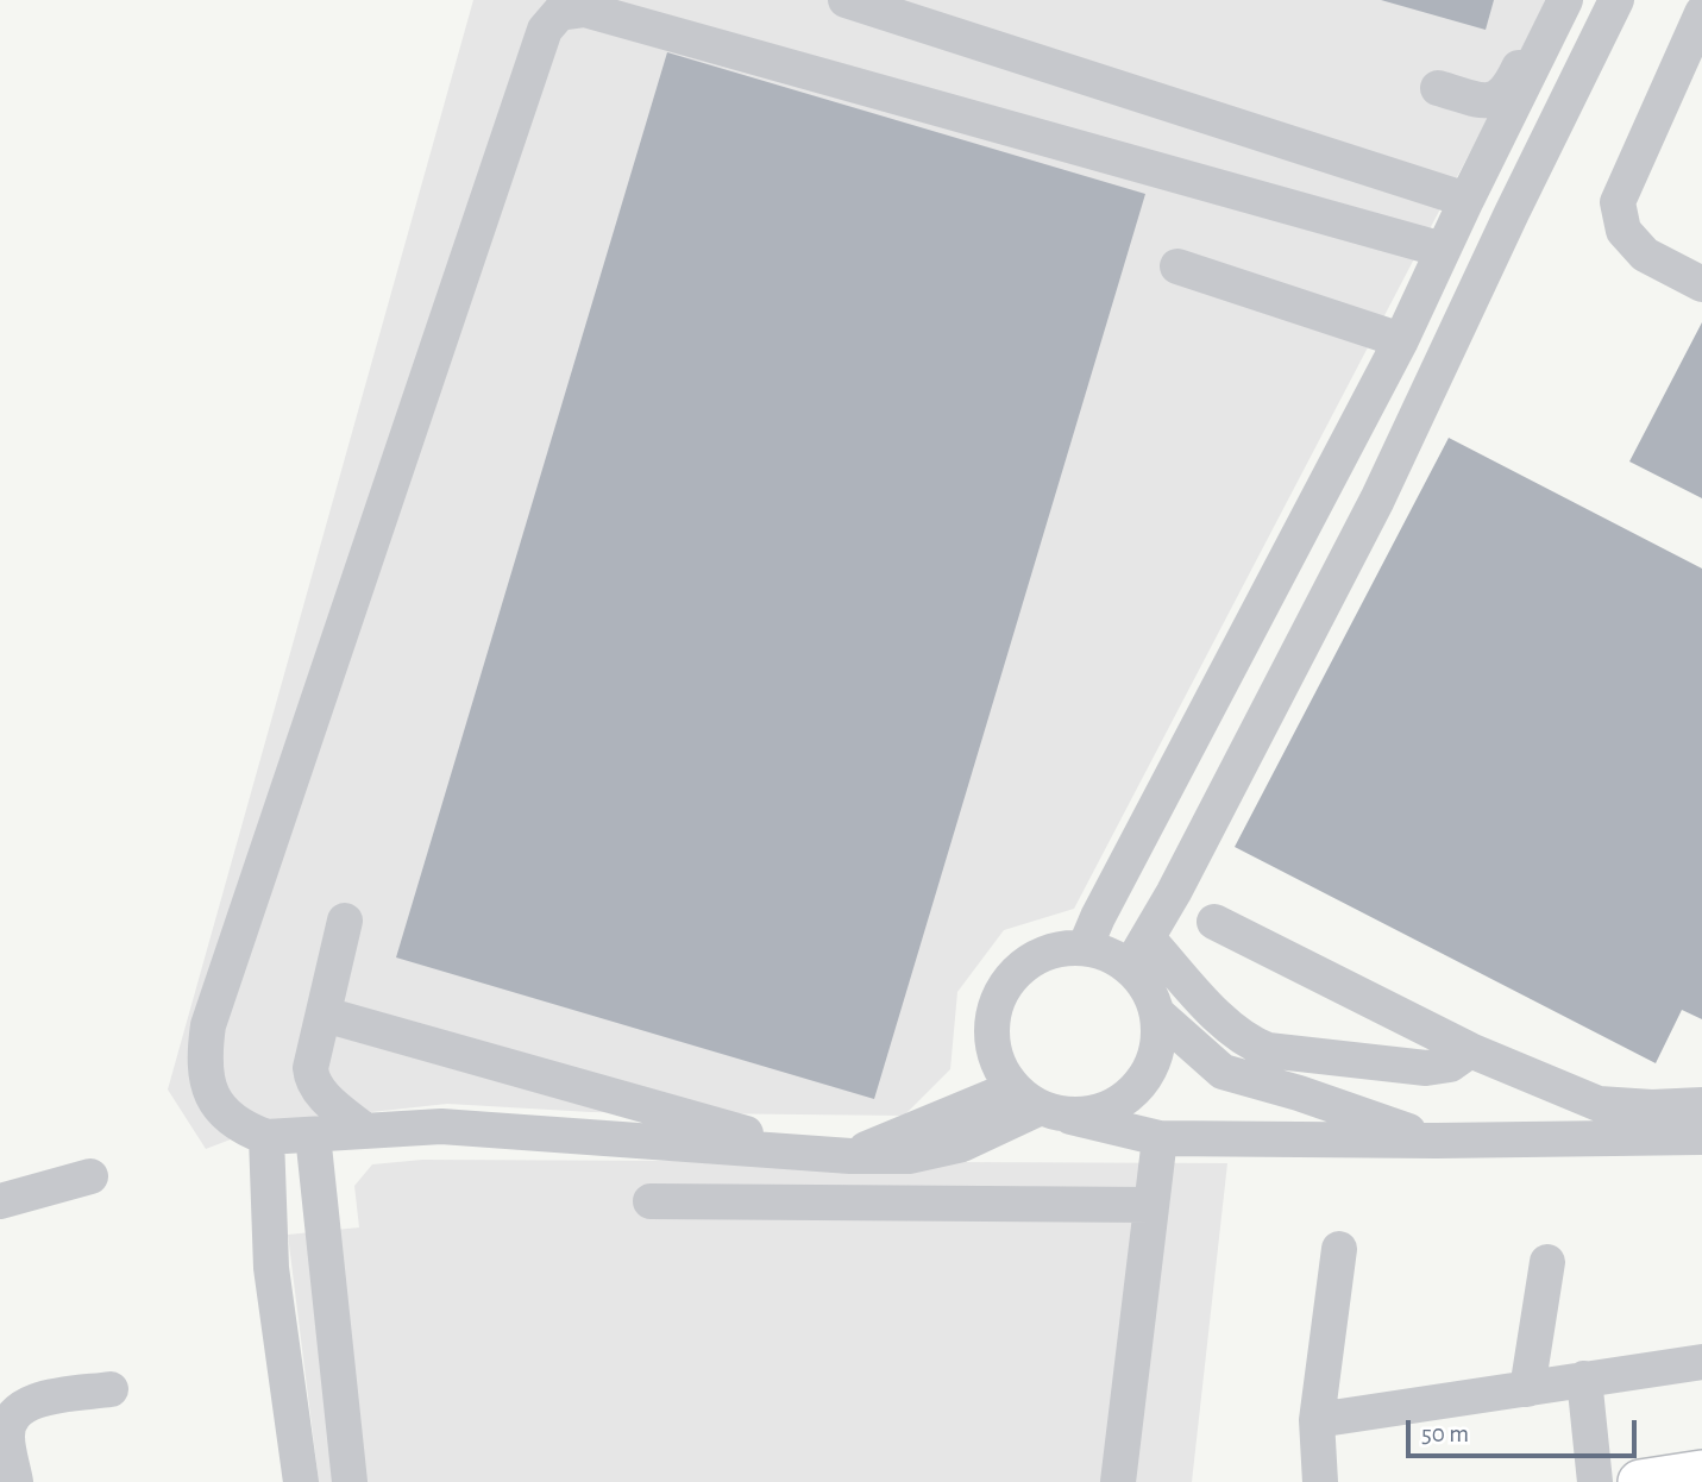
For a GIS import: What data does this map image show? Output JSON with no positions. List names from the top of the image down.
{
  "scale_bar": "50 m"
}
